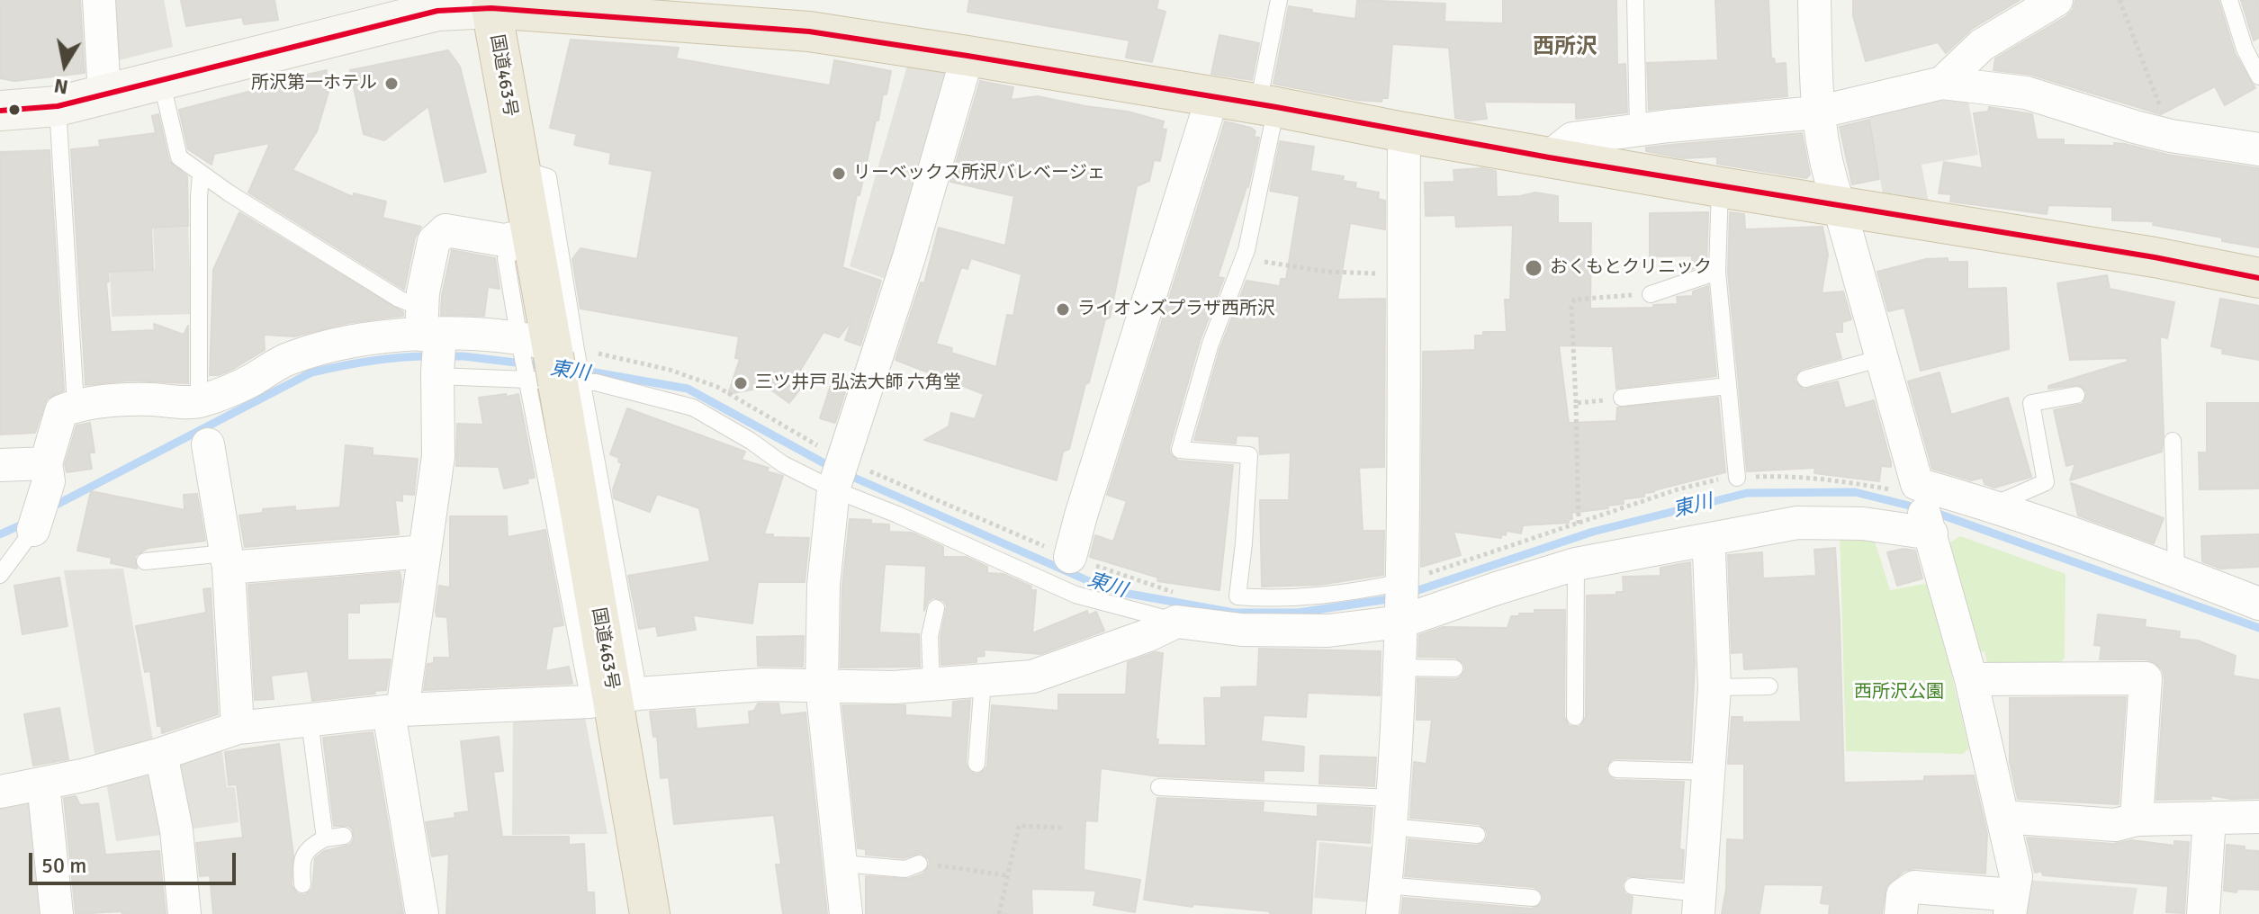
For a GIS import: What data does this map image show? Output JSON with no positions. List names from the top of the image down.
{
  "streets": {
    "highway": ["国道463号"]
  },
  "districts": ["西所沢"],
  "water": ["東川"],
  "parks": ["西所沢公園"],
  "places": [
    "所沢第一ホテル",
    "リーベックス所沢バレベージェ",
    "おくもとクリニック",
    "ライオンズプラザ西所沢",
    "三ツ井戸 弘法大師 六角堂"
  ],
  "scale_bar": "50 m",
  "north": "bottom"
}
